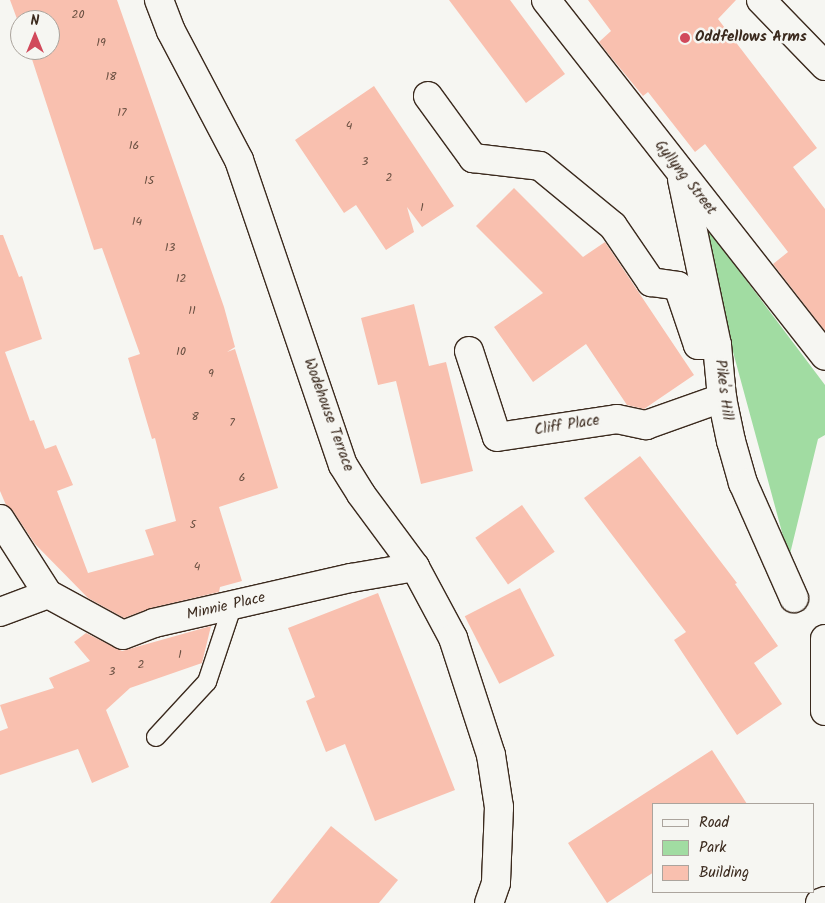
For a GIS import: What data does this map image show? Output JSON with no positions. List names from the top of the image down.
{
  "streets": {
    "street": [
      "Gyllyng Street",
      "Pike's Hill",
      "Wodehouse Terrace",
      "Cliff Place",
      "Minnie Place"
    ]
  },
  "crossings": [
    ["Gyllyng Street", "Pike's Hill"],
    ["Pike's Hill", "Cliff Place"],
    ["Wodehouse Terrace", "Minnie Place"]
  ],
  "places": ["Oddfellows Arms"],
  "house_numbers": [
    "20",
    "19",
    "18",
    "17",
    "4",
    "16",
    "3",
    "2",
    "15",
    "1",
    "14",
    "13",
    "12",
    "11",
    "10",
    "9",
    "8",
    "7",
    "6",
    "5",
    "4",
    "1",
    "2",
    "3"
  ],
  "legend": ["Road", "Park", "Building"],
  "north": "top"
}
